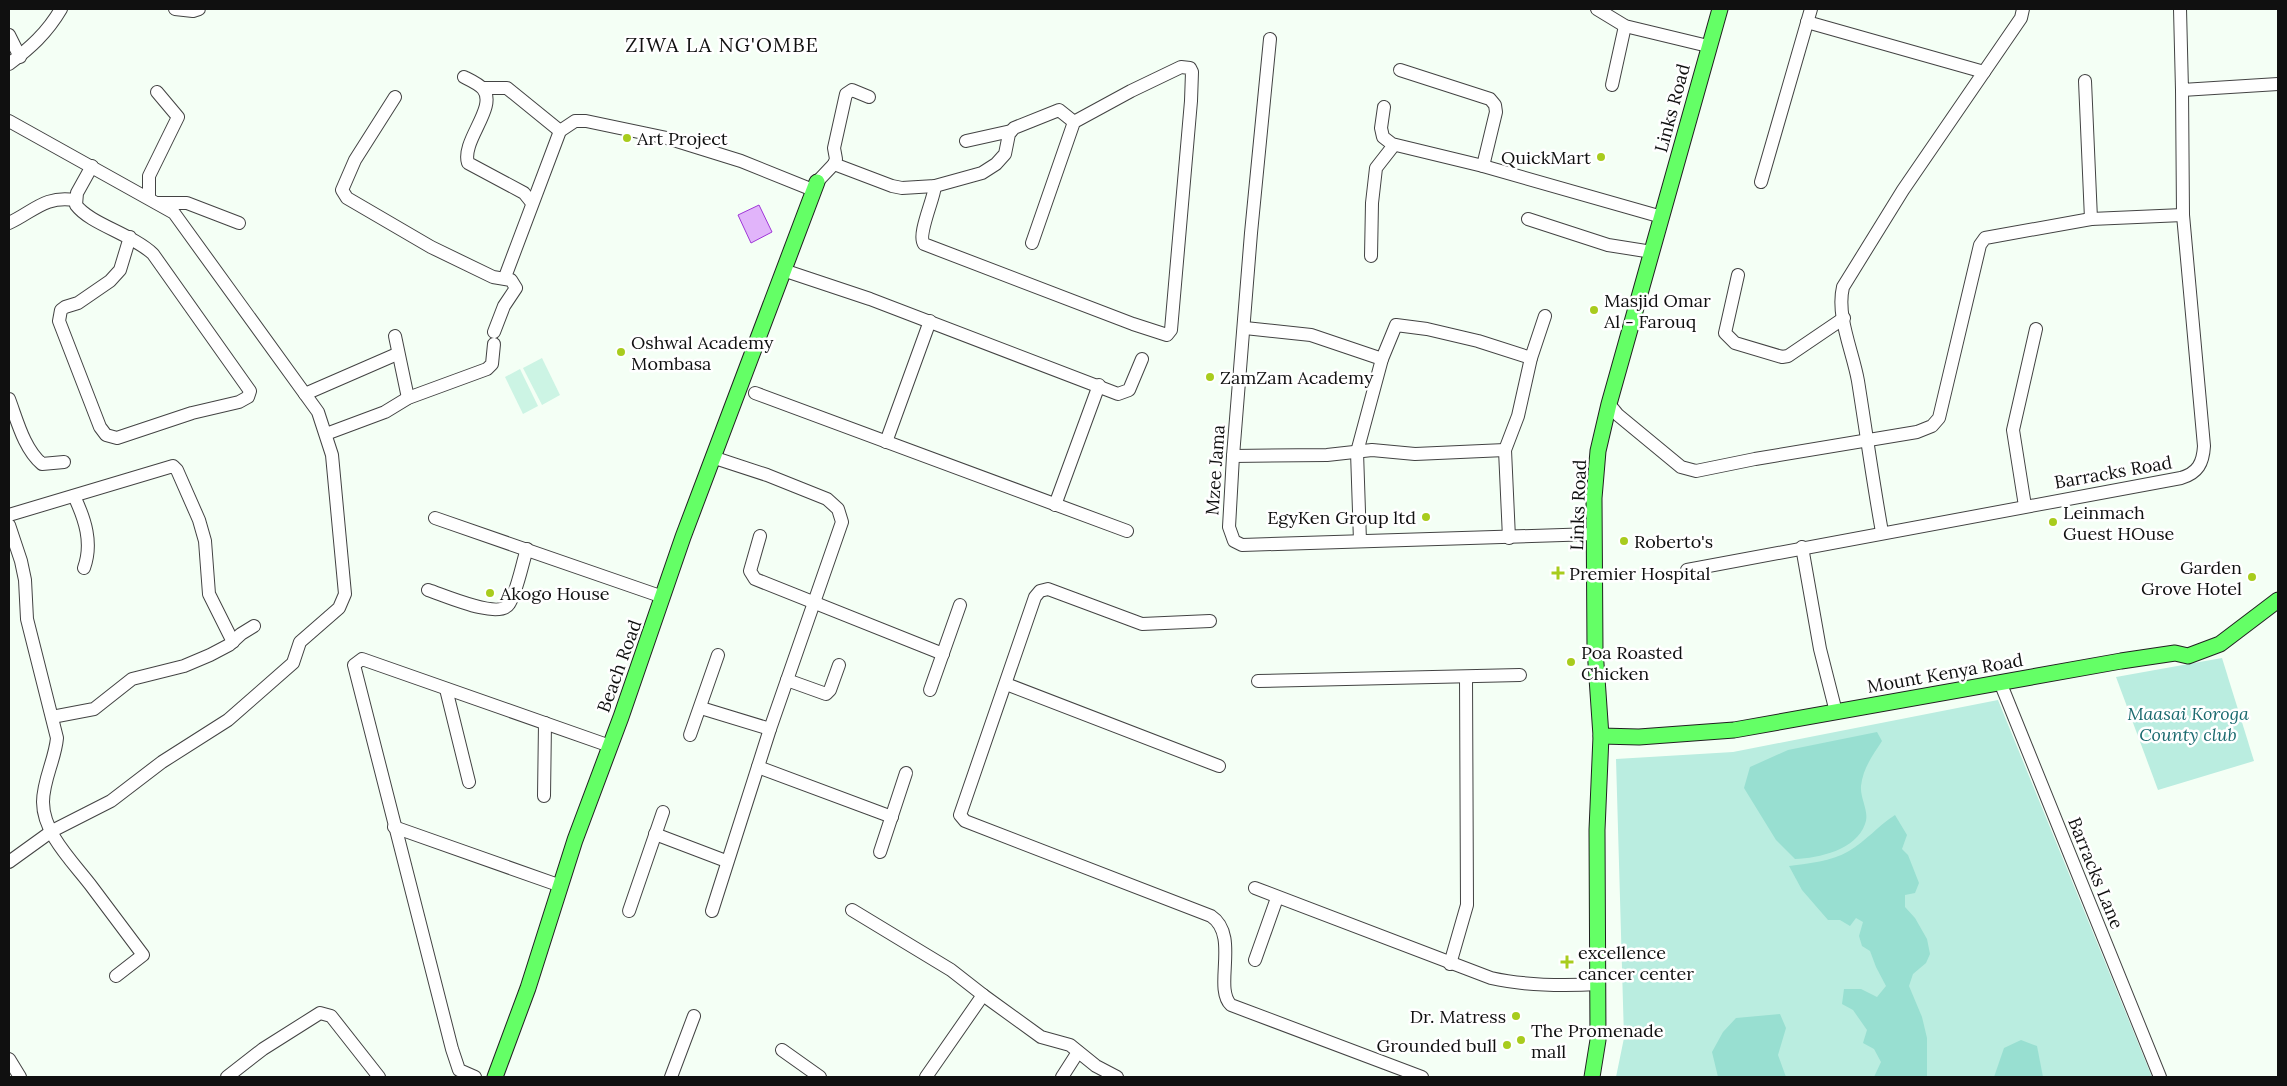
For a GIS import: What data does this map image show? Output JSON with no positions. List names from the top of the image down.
{
  "streets": {
    "main road": ["Links Road", "Beach Road", "Mount Kenya Road"],
    "street": ["Mzee Jama", "Barracks Road", "Barracks Lane"]
  },
  "crossings": [
    ["Links Road", "Mzee Jama"],
    ["Links Road", "Mount Kenya Road"],
    ["Mount Kenya Road", "Barracks Lane"]
  ],
  "districts": ["ZIWA LA NG'OMBE"],
  "parks": ["Maasai Koroga County club"],
  "places": {
    "other": [
      "Art Project",
      "QuickMart",
      "Masjid Omar Al - Farouq",
      "Oshwal Academy Mombasa",
      "ZamZam Academy",
      "EgyKen Group ltd",
      "Leinmach Guest HOuse",
      "Roberto's",
      "Garden Grove Hotel",
      "Akogo House",
      "Poa Roasted Chicken",
      "Dr. Matress",
      "The Promenade mall",
      "Grounded bull"
    ],
    "health": ["Premier Hospital", "excellence cancer center"]
  }
}
